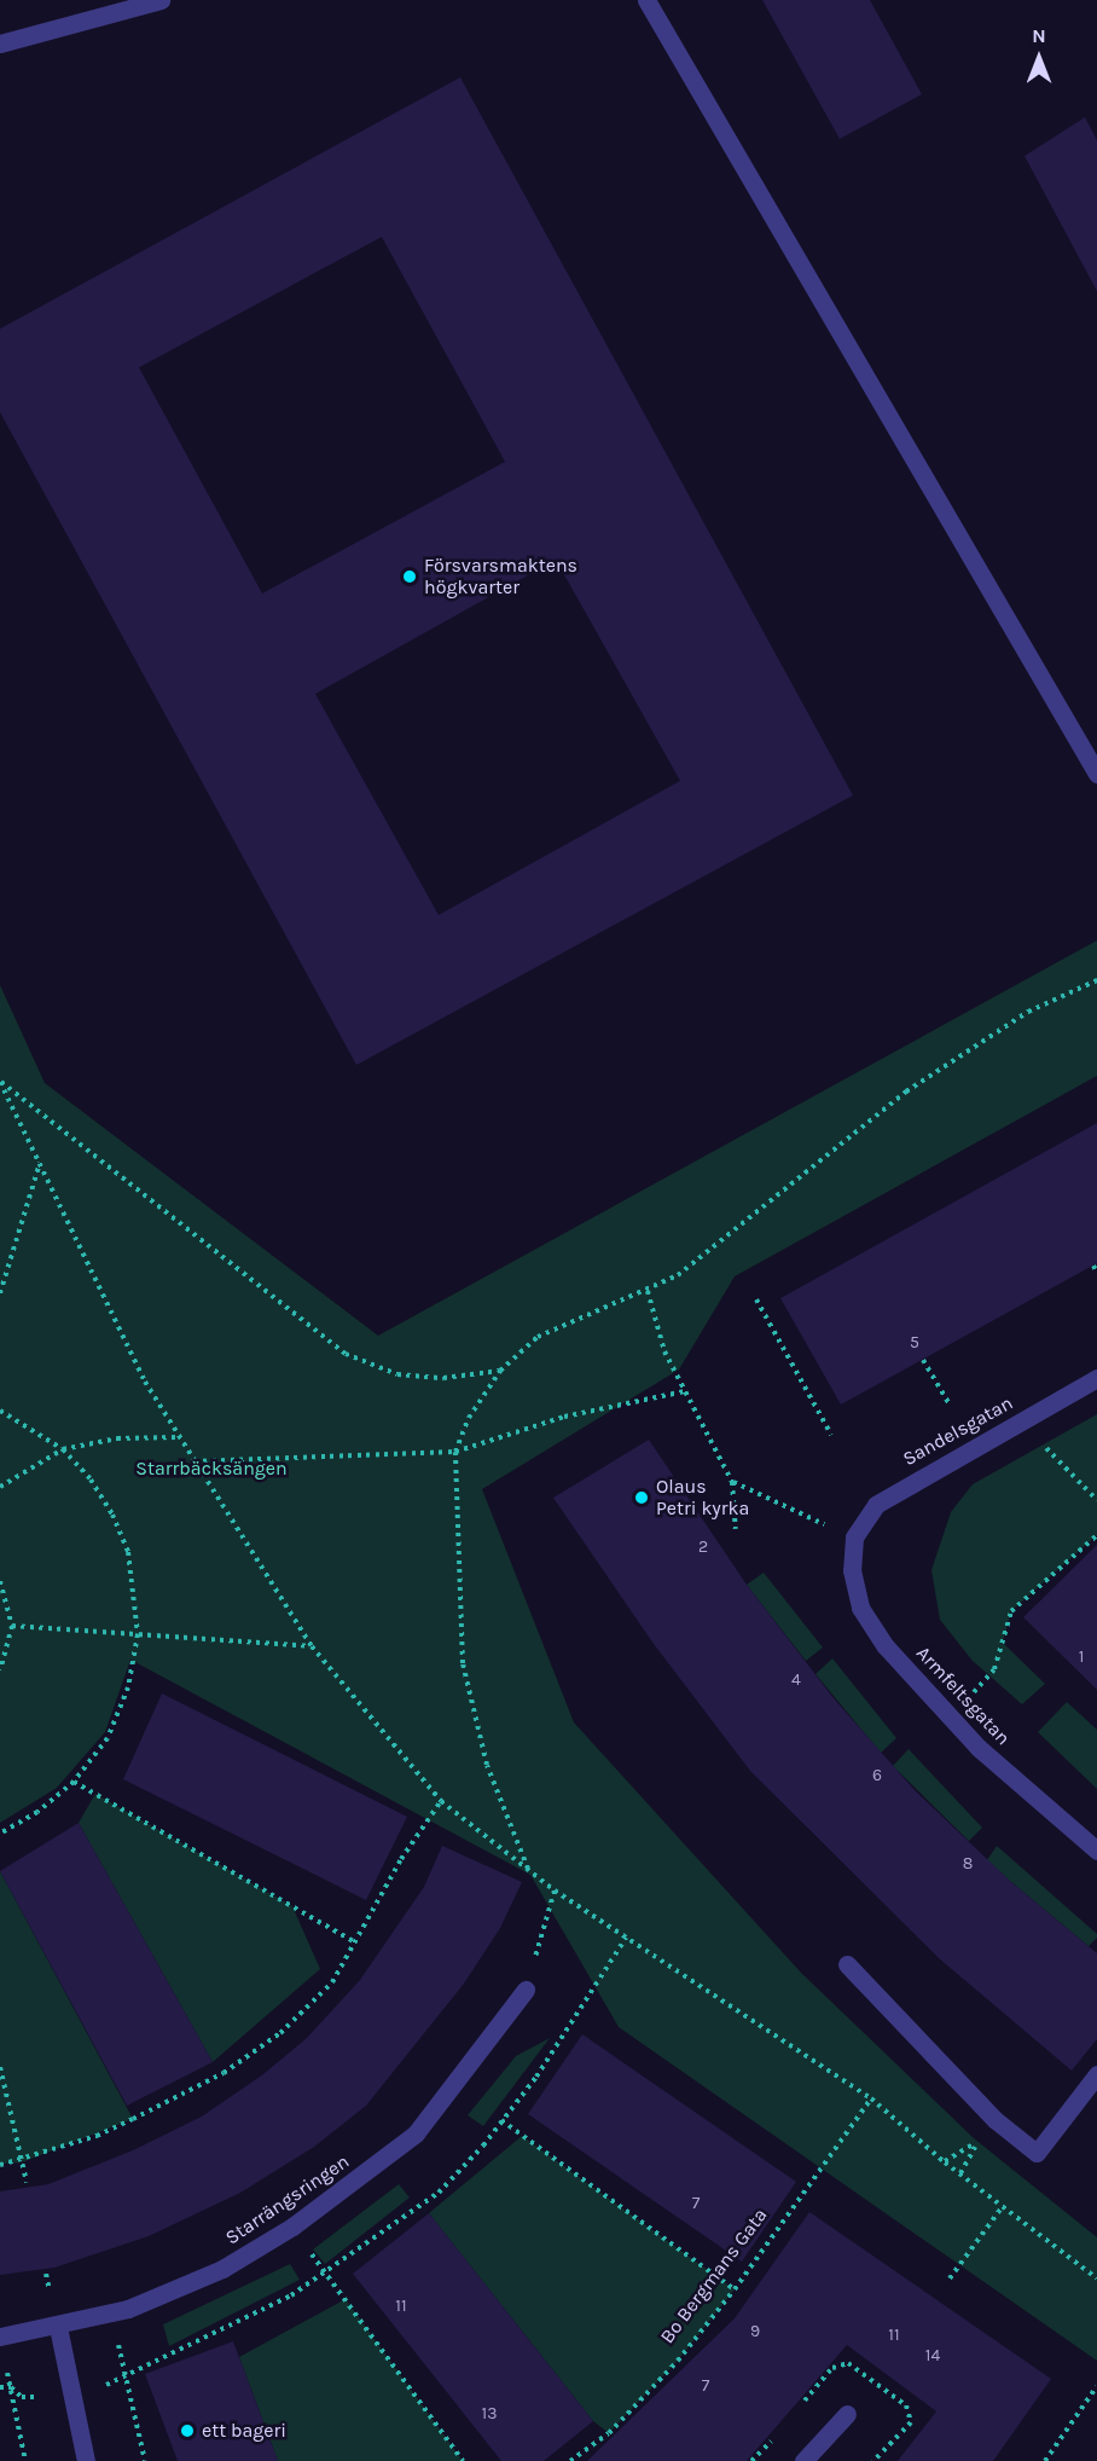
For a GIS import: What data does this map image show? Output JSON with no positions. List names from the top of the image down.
{
  "streets": {
    "street": ["Sandelsgatan", "Armfeltsgatan", "Starrängsringen"],
    "path": ["Bo Bergmans Gata"]
  },
  "crossings": [
    ["Sandelsgatan", "Armfeltsgatan"]
  ],
  "parks": ["Starrbäcksängen"],
  "places": ["Försvarsmaktens högkvarter", "Olaus Petri kyrka", "ett bageri"],
  "house_numbers": [
    "5",
    "2",
    "1",
    "4",
    "6",
    "8",
    "7",
    "11",
    "9",
    "11",
    "14",
    "7",
    "13"
  ],
  "north": "top"
}
